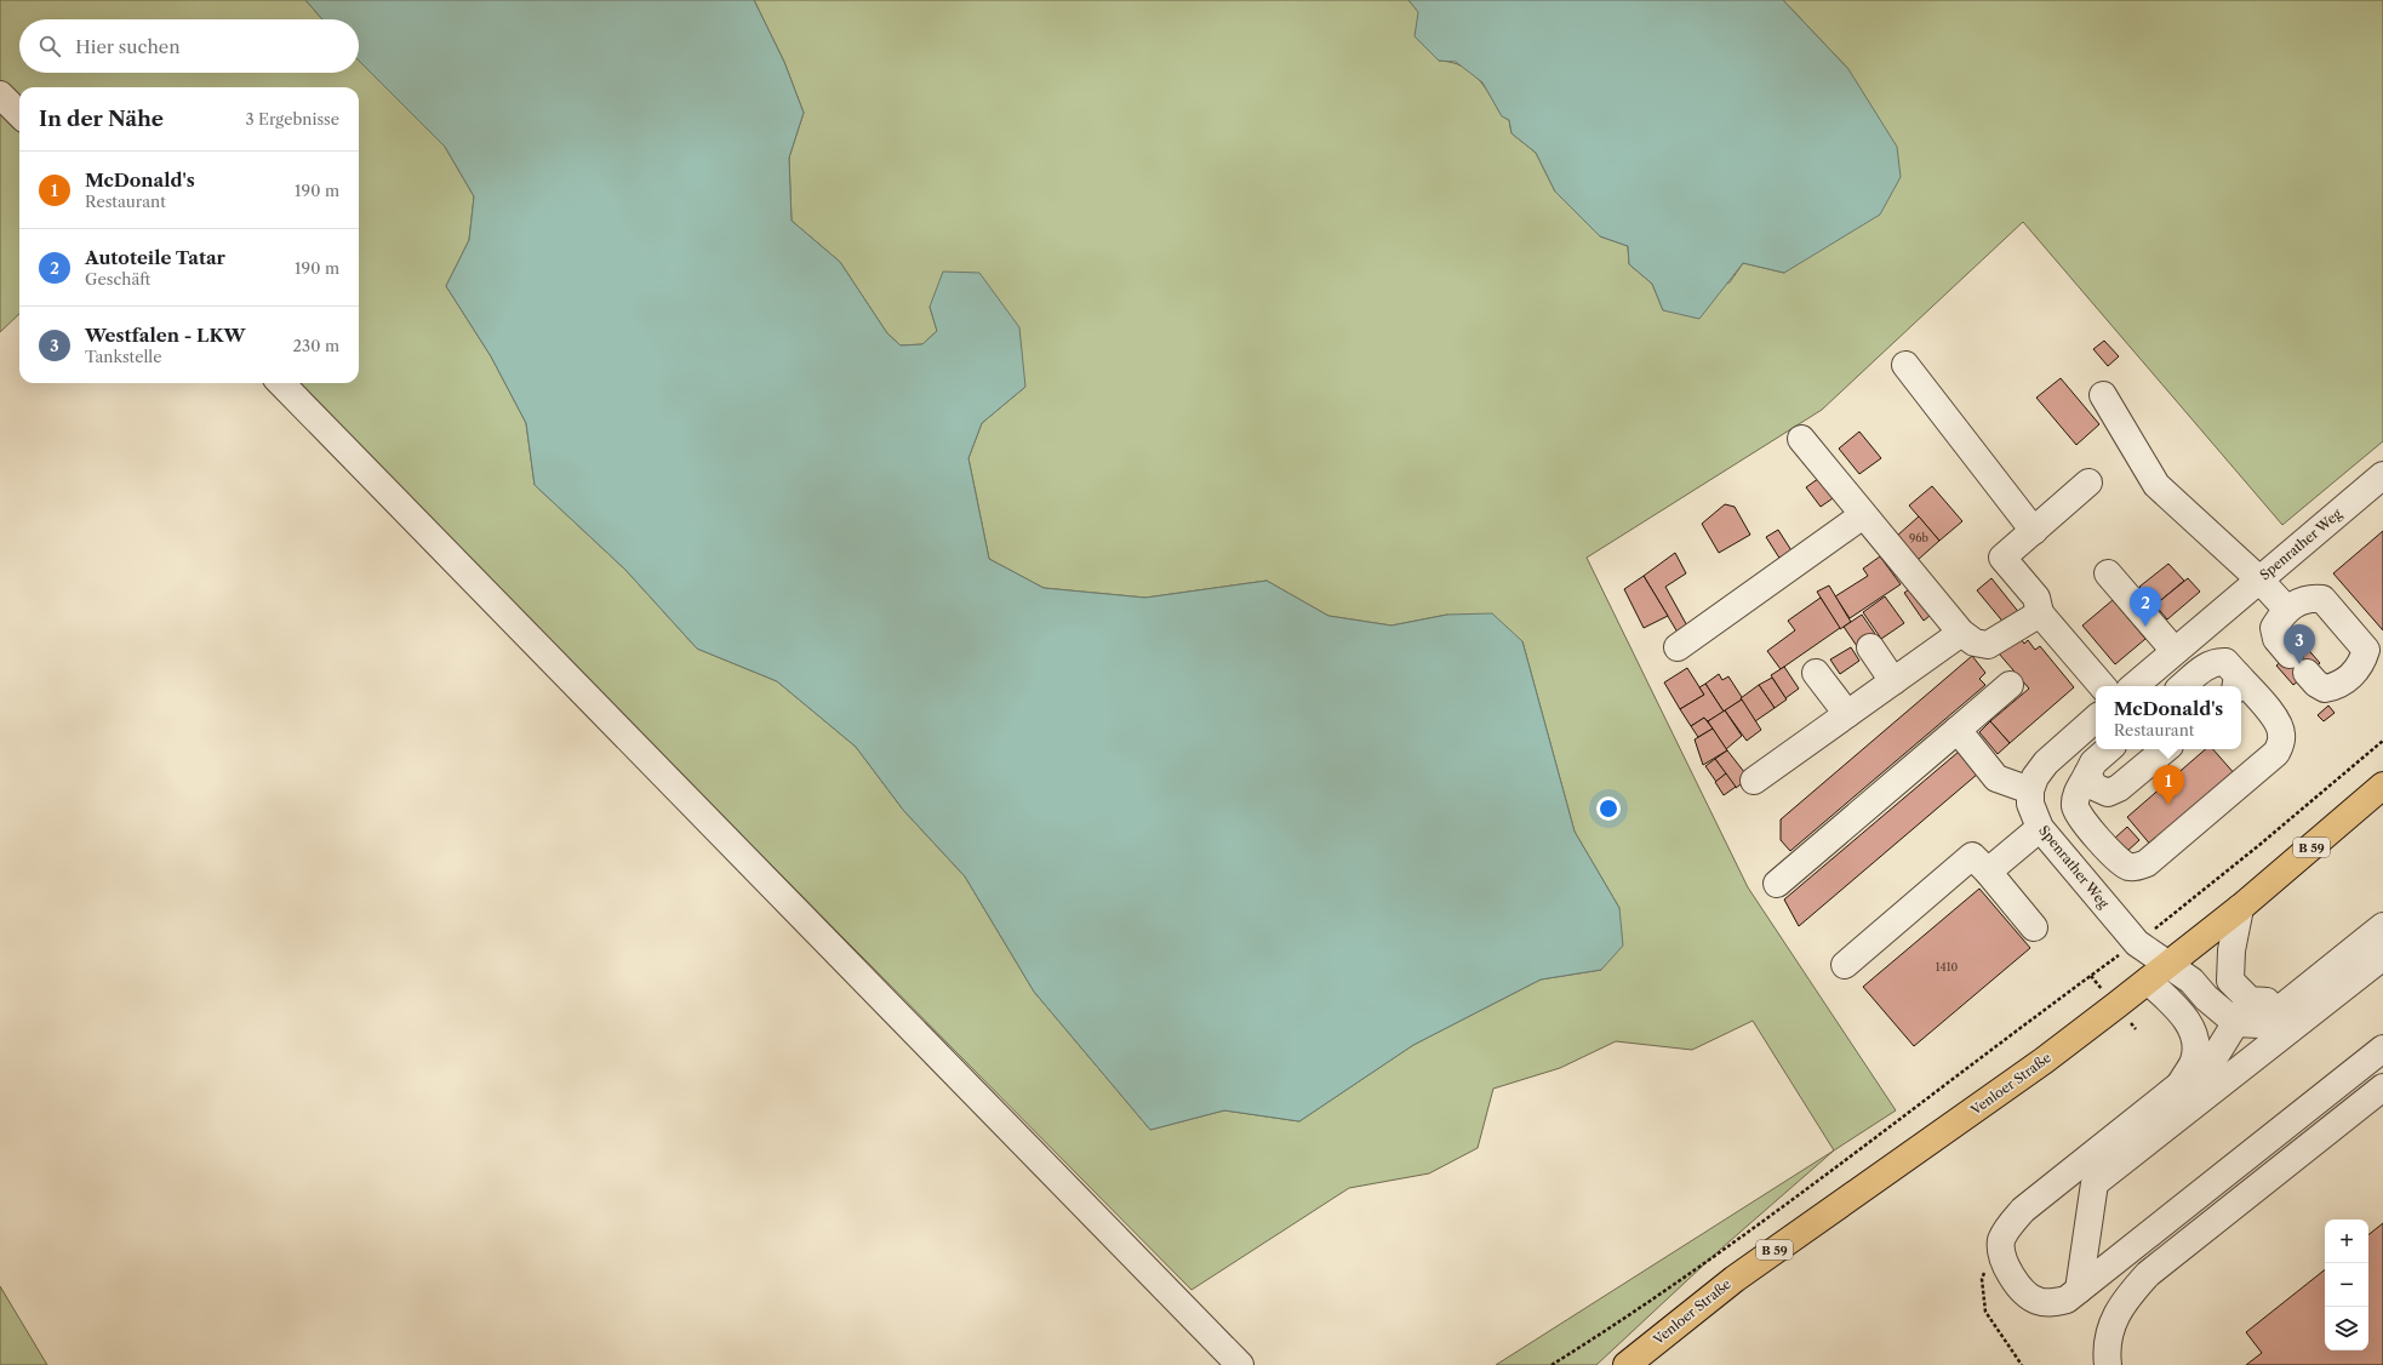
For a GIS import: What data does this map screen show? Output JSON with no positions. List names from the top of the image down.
{
  "streets": {
    "main road": ["B 59", "Venloer Straße"],
    "street": ["Spenrather Weg"]
  },
  "crossings": [
    ["Spenrather Weg", "Venloer Straße"]
  ],
  "house_numbers": ["96b", "1410"],
  "page": {
    "search": "Hier suchen",
    "heading": ["In der Nähe", "3 Ergebnisse"],
    "list": [
      {
        "mark": "1",
        "name": "McDonald's",
        "note": "Restaurant",
        "value": "190 m"
      },
      {
        "mark": "2",
        "name": "Autoteile Tatar",
        "note": "Geschäft",
        "value": "190 m"
      },
      {
        "mark": "3",
        "name": "Westfalen - LKW",
        "note": "Tankstelle",
        "value": "230 m"
      }
    ],
    "pins": ["2", "3", "1"],
    "popup": ["McDonald's", "Restaurant"],
    "map_buttons": ["+", "−"]
  }
}
